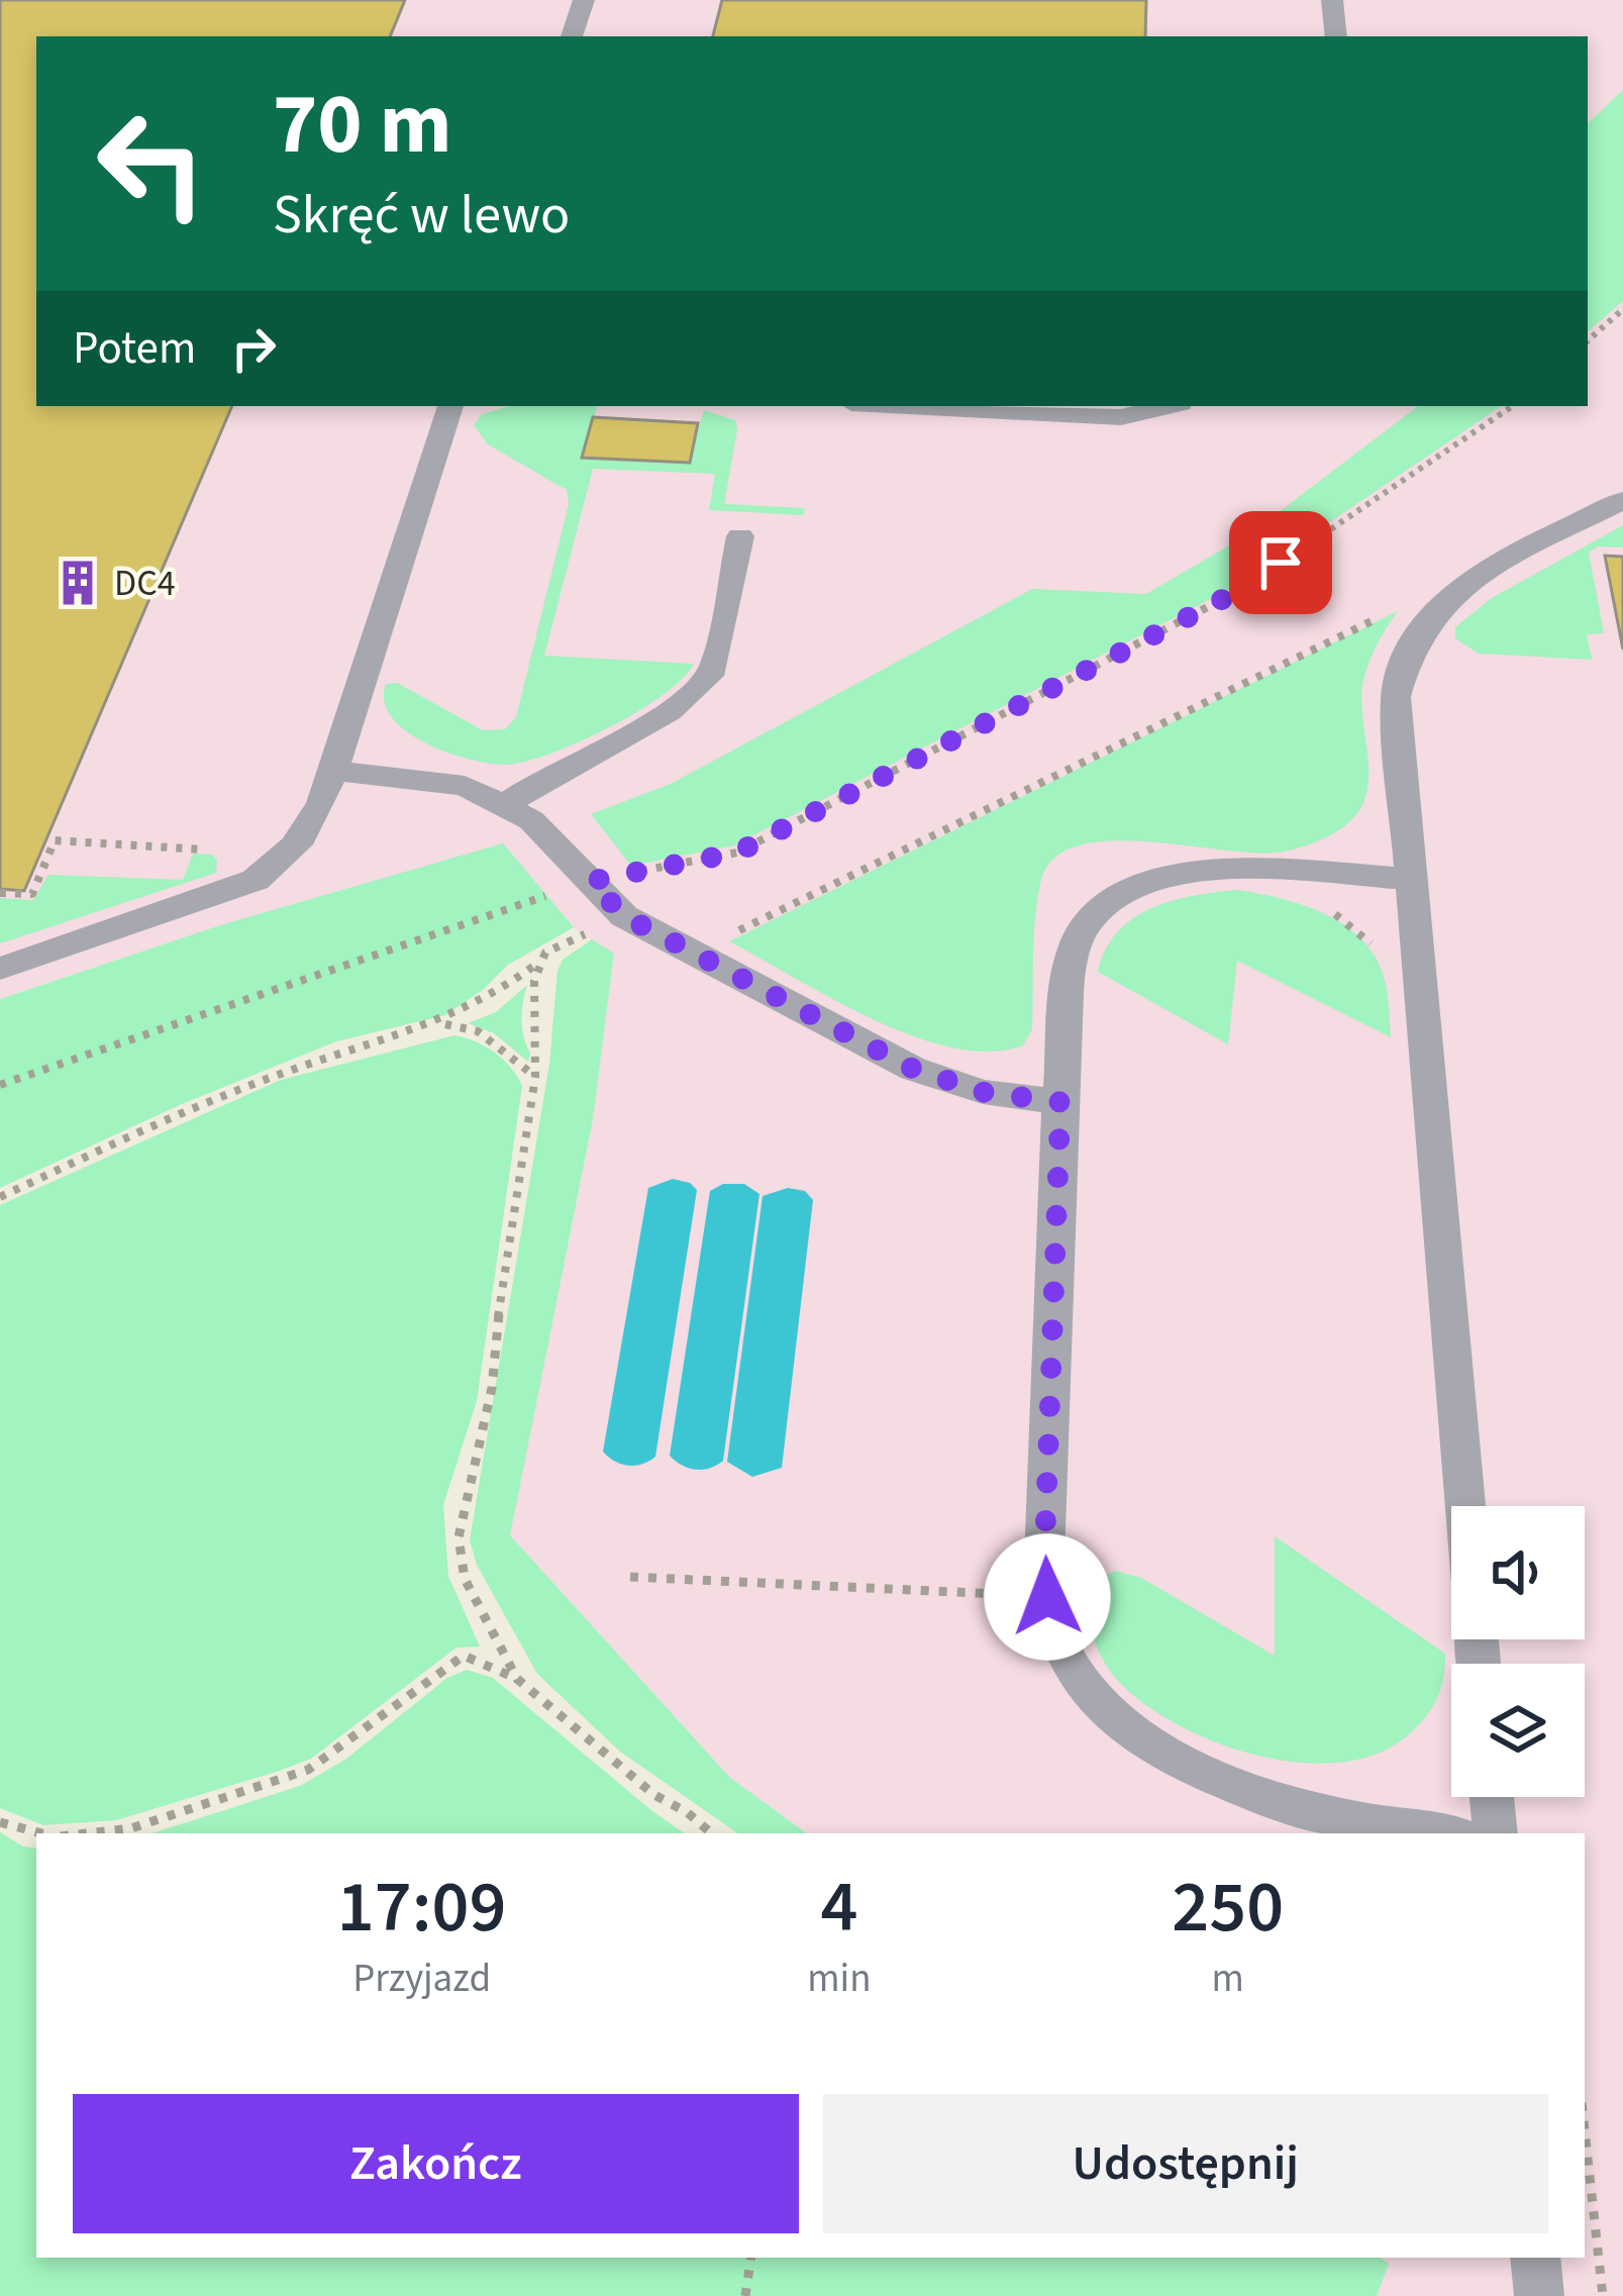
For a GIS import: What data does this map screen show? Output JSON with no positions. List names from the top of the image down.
{
  "places": {
    "building": ["DC4"]
  },
  "page": {
    "turn": ["70 m", "Skręć w lewo"],
    "then": "Potem",
    "eta": [
      "17:09",
      "Przyjazd",
      "4",
      "min",
      "250",
      "m"
    ],
    "buttons": ["Zakończ", "Udostępnij"]
  }
}
